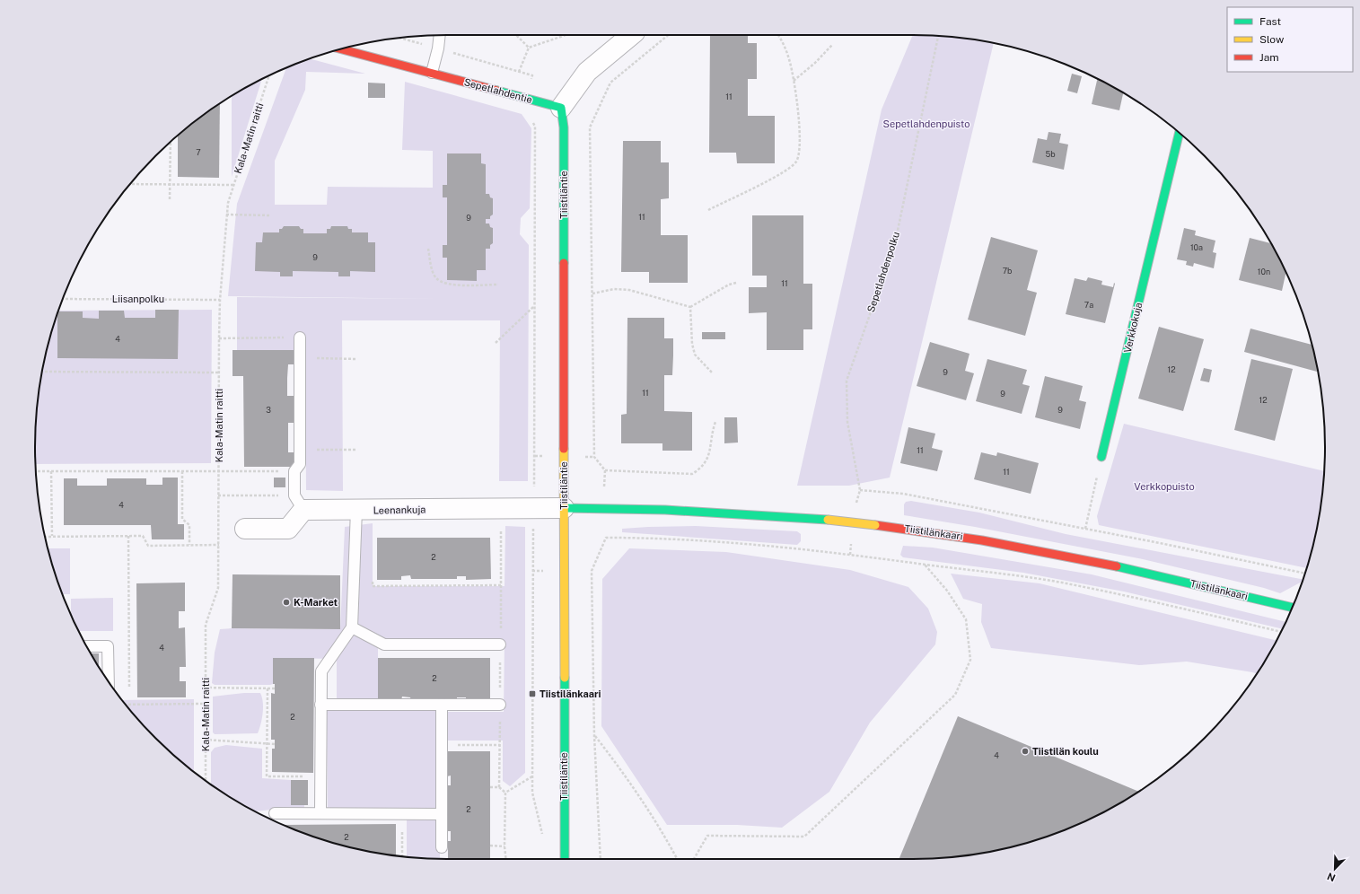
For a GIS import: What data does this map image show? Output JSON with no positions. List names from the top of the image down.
{
  "streets": {
    "street": [
      "Sepetlahdentie",
      "Tiistiläntie",
      "Verkkokuja",
      "Leenankuja",
      "Tiistilänkaari"
    ],
    "path": ["Kala-Matin raitti", "Sepetlahdenpolku", "Liisanpolku"]
  },
  "crossings": [
    ["Sepetlahdentie", "Tiistiläntie"],
    ["Kala-Matin raitti", "Liisanpolku"],
    ["Tiistiläntie", "Leenankuja"],
    ["Tiistiläntie", "Tiistilänkaari"],
    ["Leenankuja", "Tiistilänkaari"]
  ],
  "parks": ["Sepetlahdenpuisto", "Verkkopuisto"],
  "places": {
    "other": ["K-Market", "Tiistilän koulu"],
    "transit": ["Tiistilänkaari"]
  },
  "house_numbers": [
    "11",
    "7",
    "5b",
    "11",
    "9",
    "10a",
    "9",
    "7b",
    "10n",
    "11",
    "7a",
    "4",
    "12",
    "9",
    "11",
    "9",
    "12",
    "3",
    "9",
    "11",
    "11",
    "4",
    "2",
    "4",
    "2",
    "2",
    "4",
    "2",
    "2"
  ],
  "legend": ["Fast", "Slow", "Jam"],
  "north": "bottom left"
}
